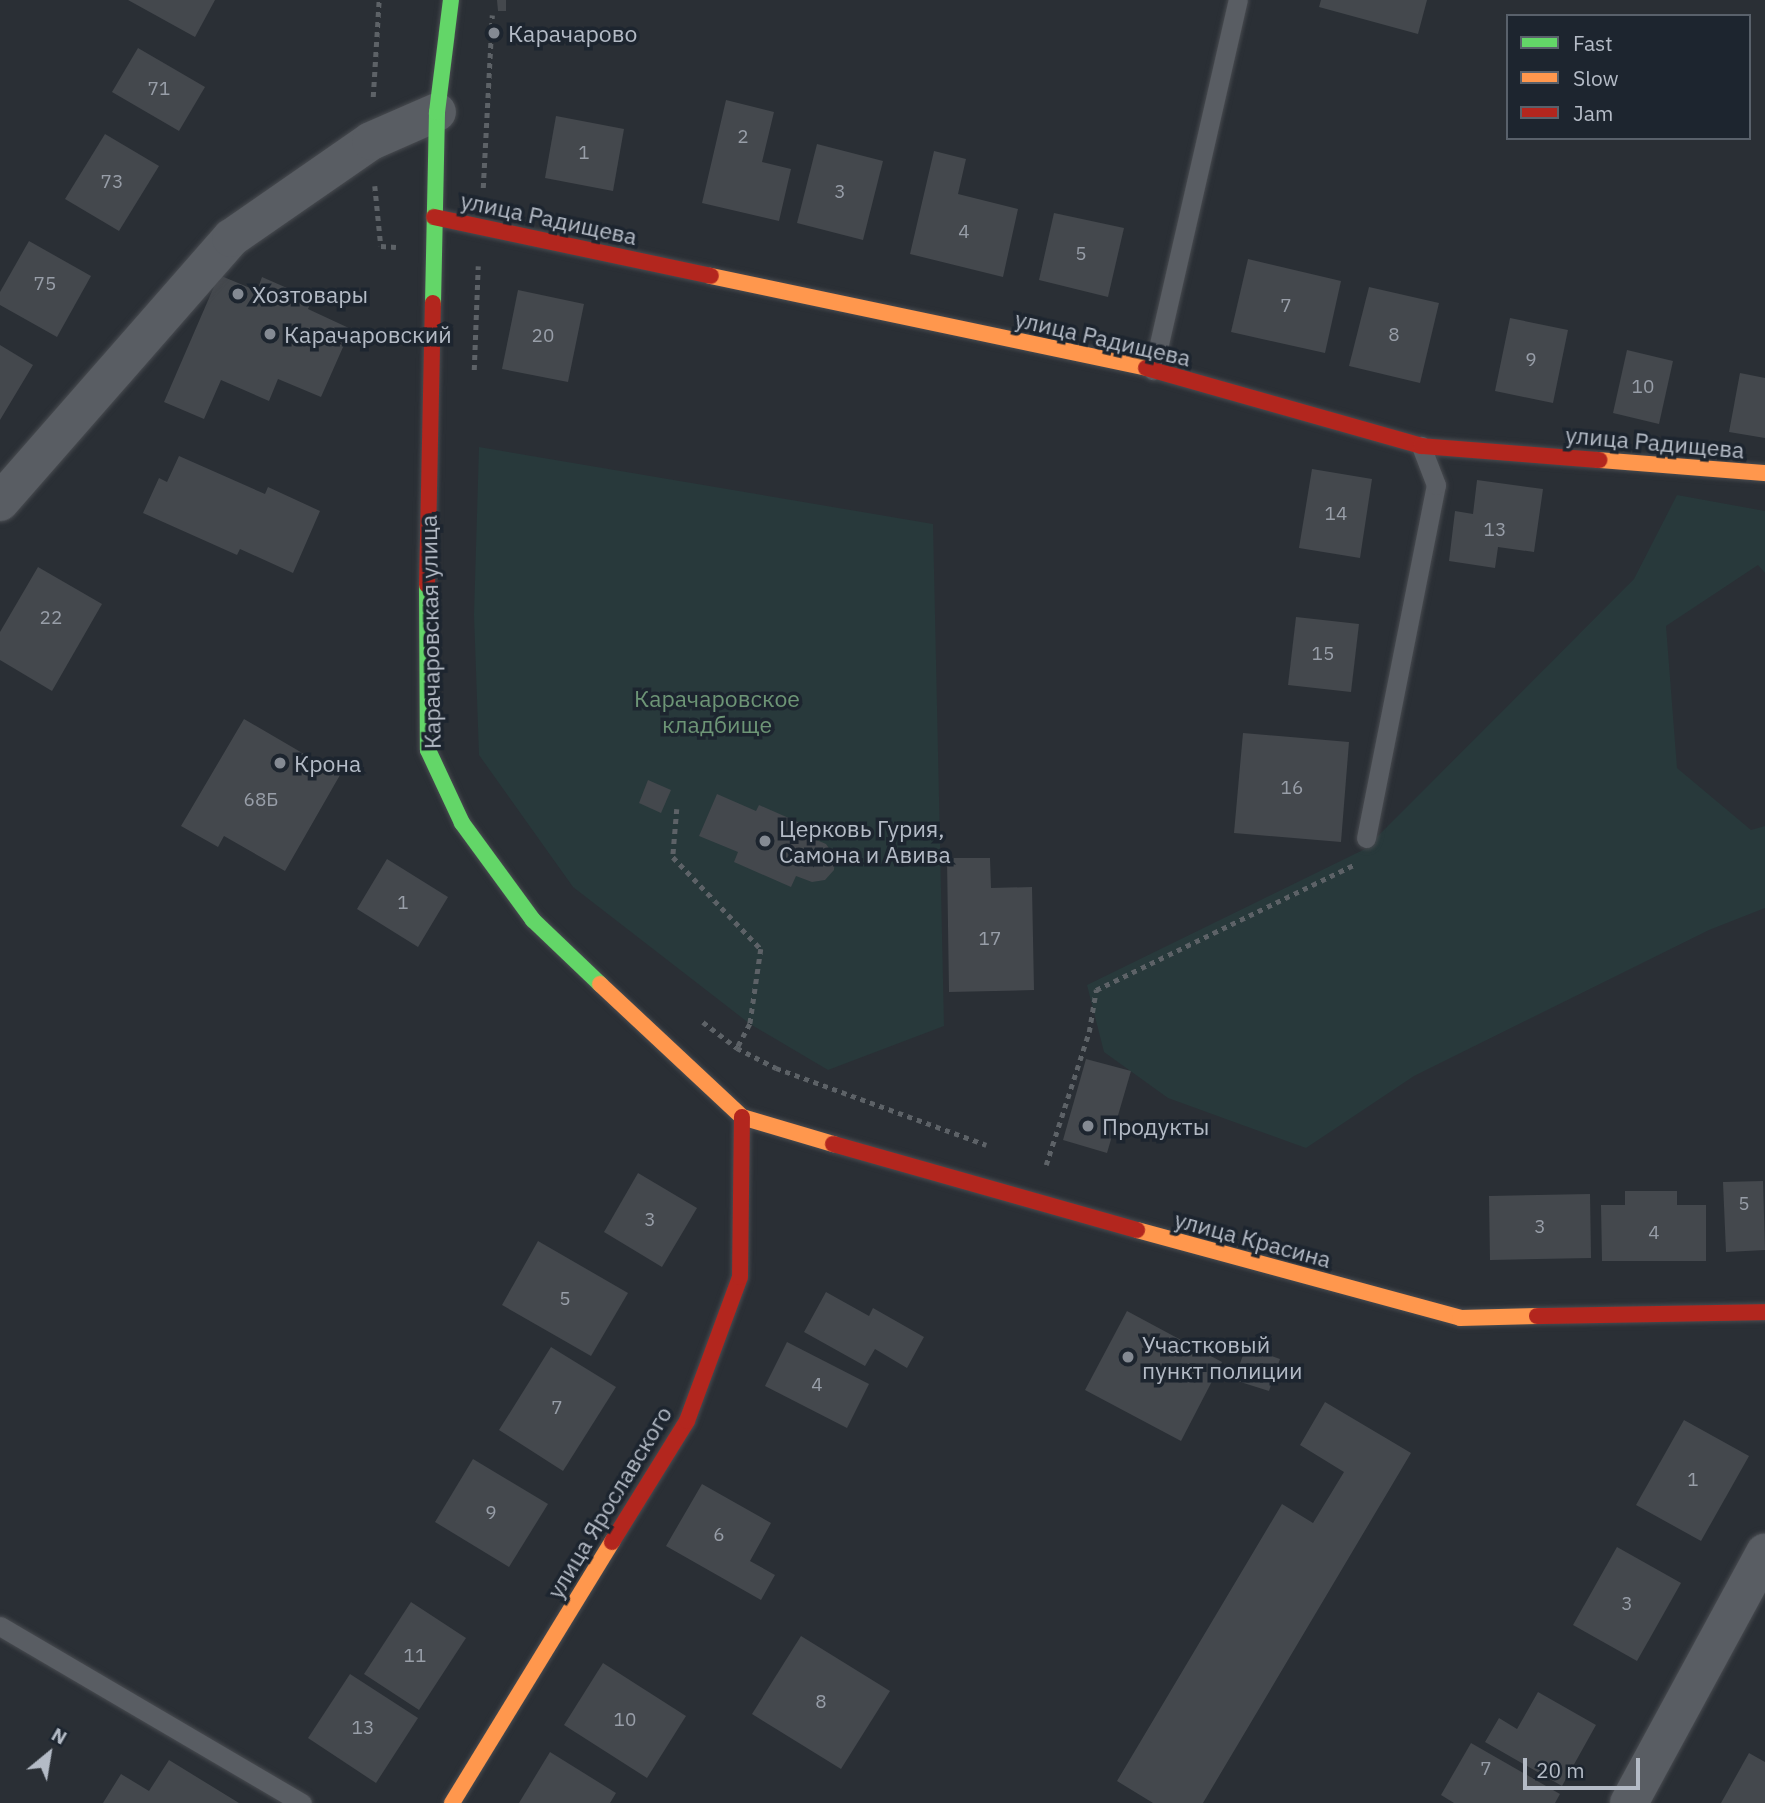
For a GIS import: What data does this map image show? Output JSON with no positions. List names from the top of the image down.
{
  "streets": {
    "street": [
      "улица Радищева",
      "Карачаровская улица",
      "улица Красина",
      "улица Ярославского"
    ]
  },
  "crossings": [
    ["улица Радищева", "Карачаровская улица"],
    ["Карачаровская улица", "улица Красина"],
    ["Карачаровская улица", "улица Ярославского"],
    ["улица Красина", "улица Ярославского"]
  ],
  "parks": ["Карачаровское кладбище"],
  "places": [
    "Карачарово",
    "Хозтовары",
    "Карачаровский",
    "Крона",
    "Церковь Гурия, Самона и Авива",
    "Продукты",
    "Участковый пункт полиции"
  ],
  "house_numbers": [
    "71",
    "2",
    "1",
    "73",
    "3",
    "4",
    "5",
    "75",
    "7",
    "8",
    "20",
    "9",
    "10",
    "14",
    "13",
    "22",
    "15",
    "16",
    "68Б",
    "1",
    "17",
    "5",
    "3",
    "3",
    "4",
    "5",
    "4",
    "7",
    "1",
    "9",
    "6",
    "3",
    "11",
    "8",
    "10",
    "13",
    "7"
  ],
  "legend": ["Fast", "Slow", "Jam"],
  "scale_bar": "20 m",
  "north": "top right"
}
